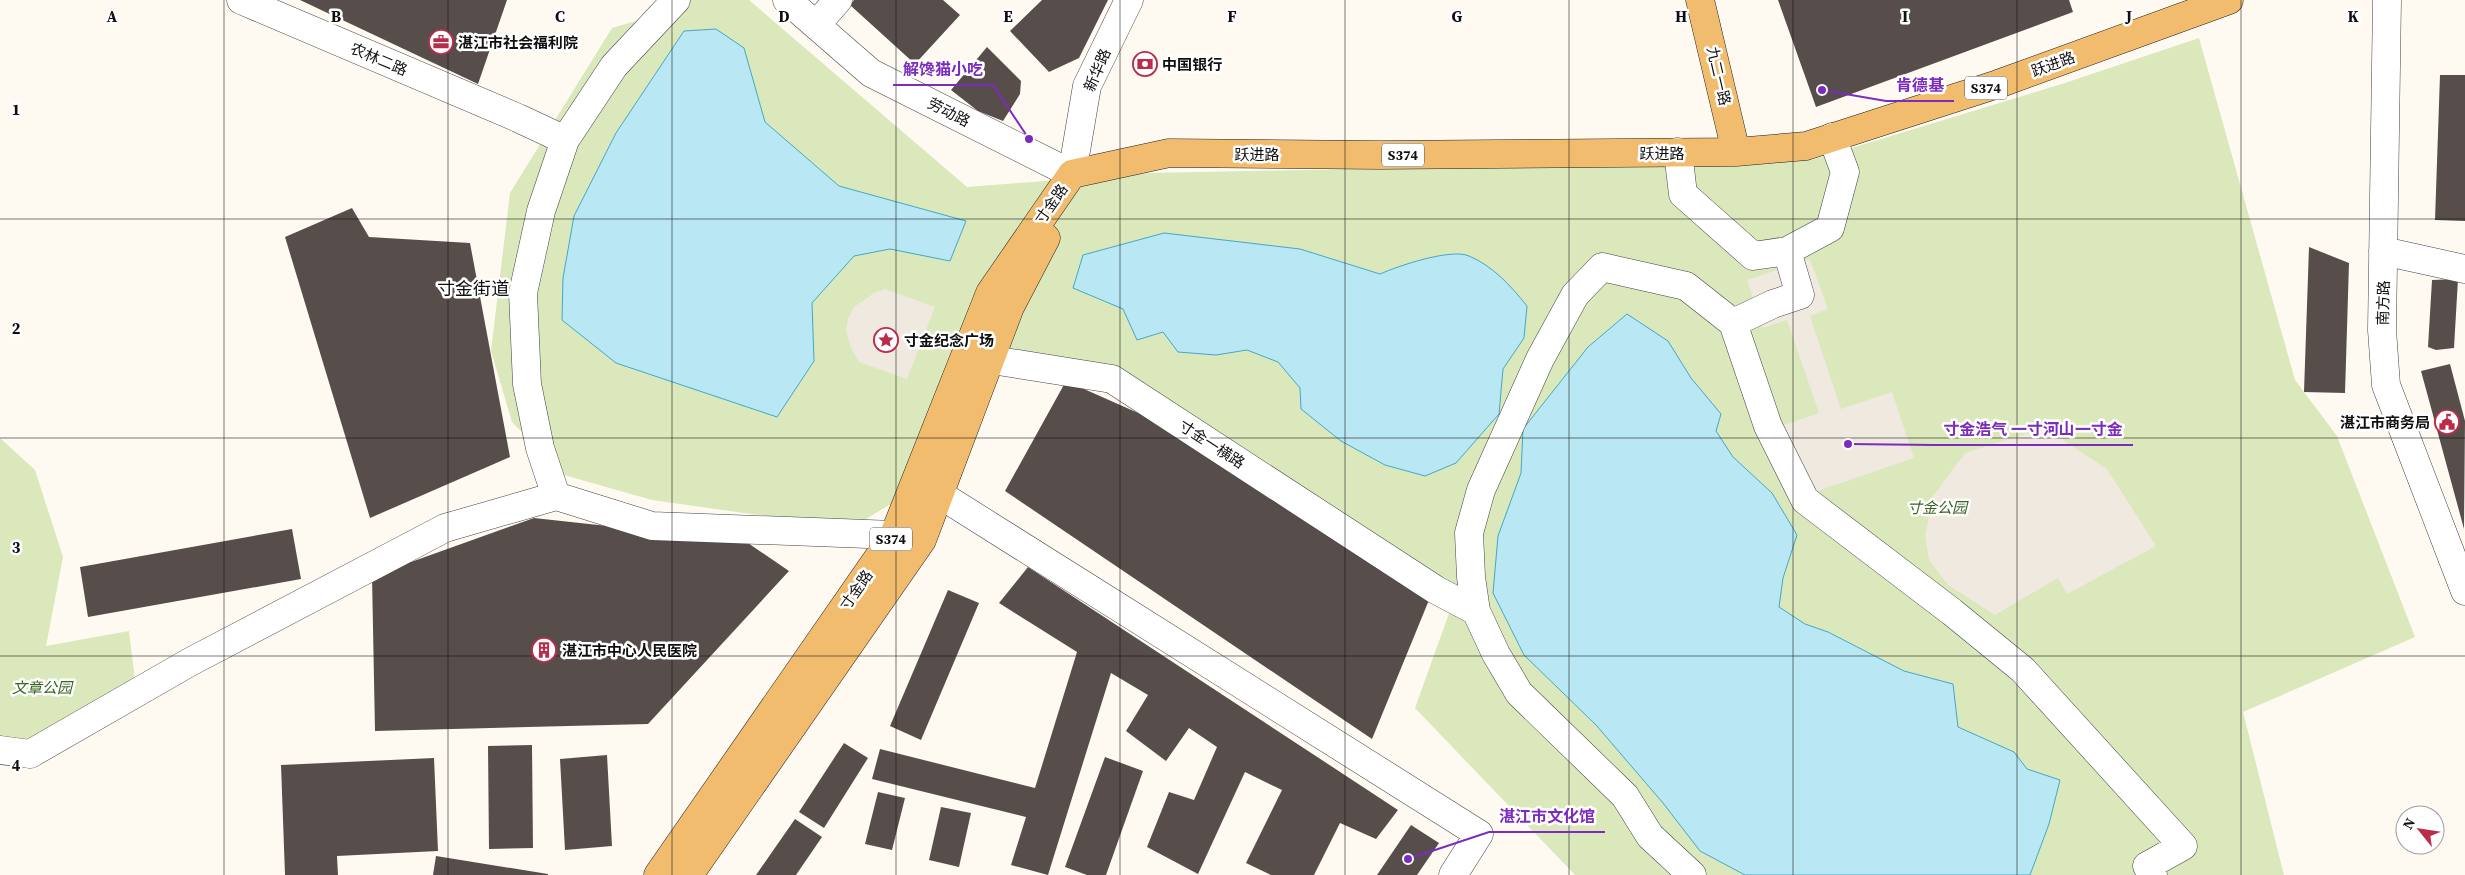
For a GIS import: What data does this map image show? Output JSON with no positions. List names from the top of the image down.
{
  "streets": {
    "main road": [
      "跃进路",
      "九二一路",
      "S374",
      "寸金路"
    ],
    "street": [
      "农林二路",
      "新华路",
      "劳动路",
      "南方路",
      "寸金一横路"
    ]
  },
  "crossings": [
    ["跃进路", "新华路"],
    ["跃进路", "九二一路"],
    ["跃进路", "劳动路"],
    ["跃进路", "寸金路"],
    ["新华路", "劳动路"],
    ["新华路", "寸金路"],
    ["劳动路", "寸金路"],
    ["寸金路", "寸金一横路"]
  ],
  "districts": ["寸金街道"],
  "parks": ["寸金公园", "文章公园"],
  "places": {
    "office": ["湛江市社会福利院"],
    "bank": ["中国银行"],
    "other": [
      "肯德基",
      "解馋猫小吃",
      "寸金浩气 一寸河山一寸金",
      "湛江市文化馆"
    ],
    "place": ["寸金纪念广场"],
    "public building": ["湛江市商务局"],
    "building": ["湛江市中心人民医院"]
  },
  "north": "top left",
  "grid": {
    "columns": [
      "A",
      "B",
      "C",
      "D",
      "E",
      "F",
      "G",
      "H",
      "I",
      "J",
      "K"
    ],
    "rows": [
      "1",
      "2",
      "3",
      "4"
    ]
  }
}
